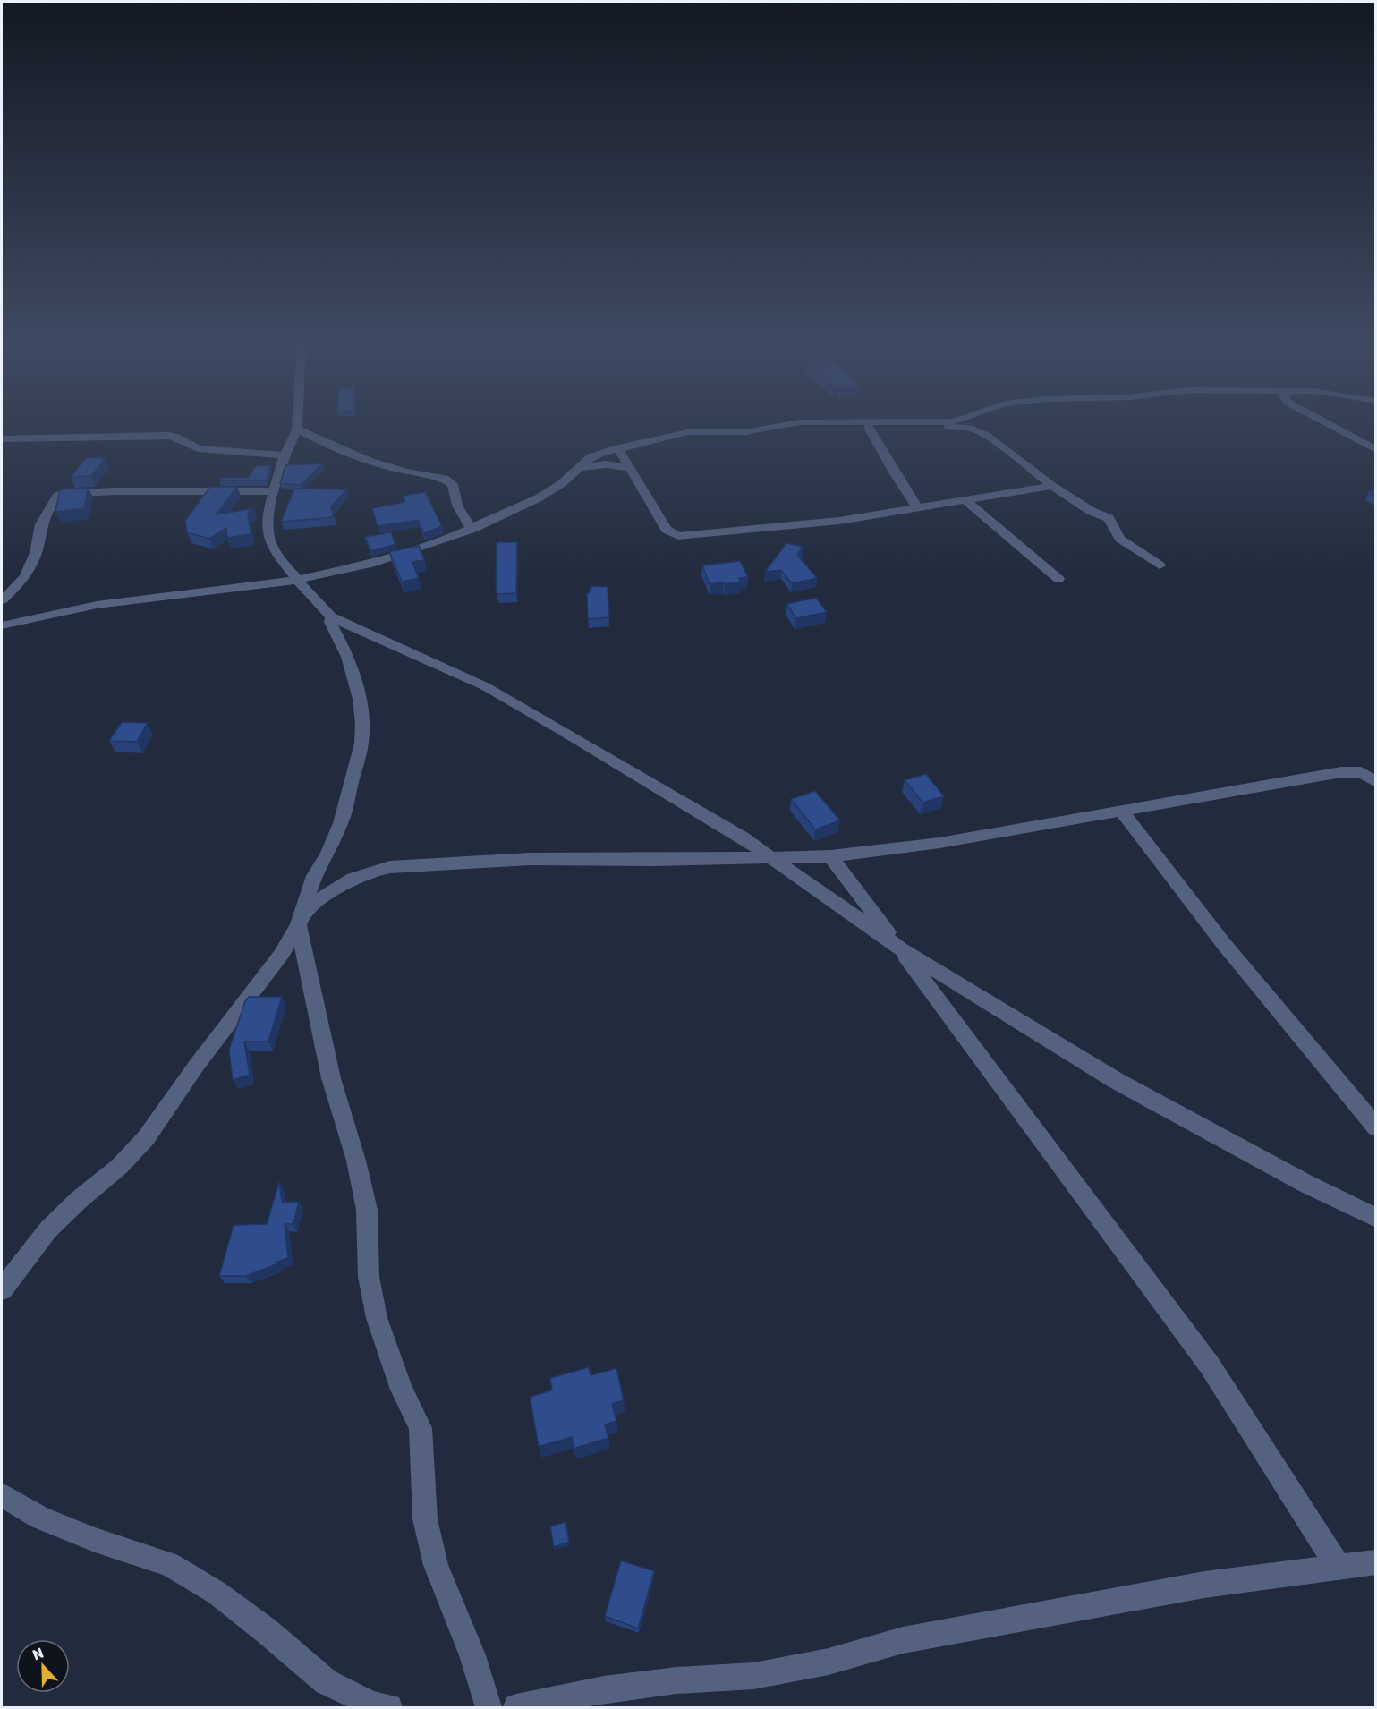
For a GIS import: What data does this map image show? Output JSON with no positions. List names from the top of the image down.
{
  "north": "top"
}
